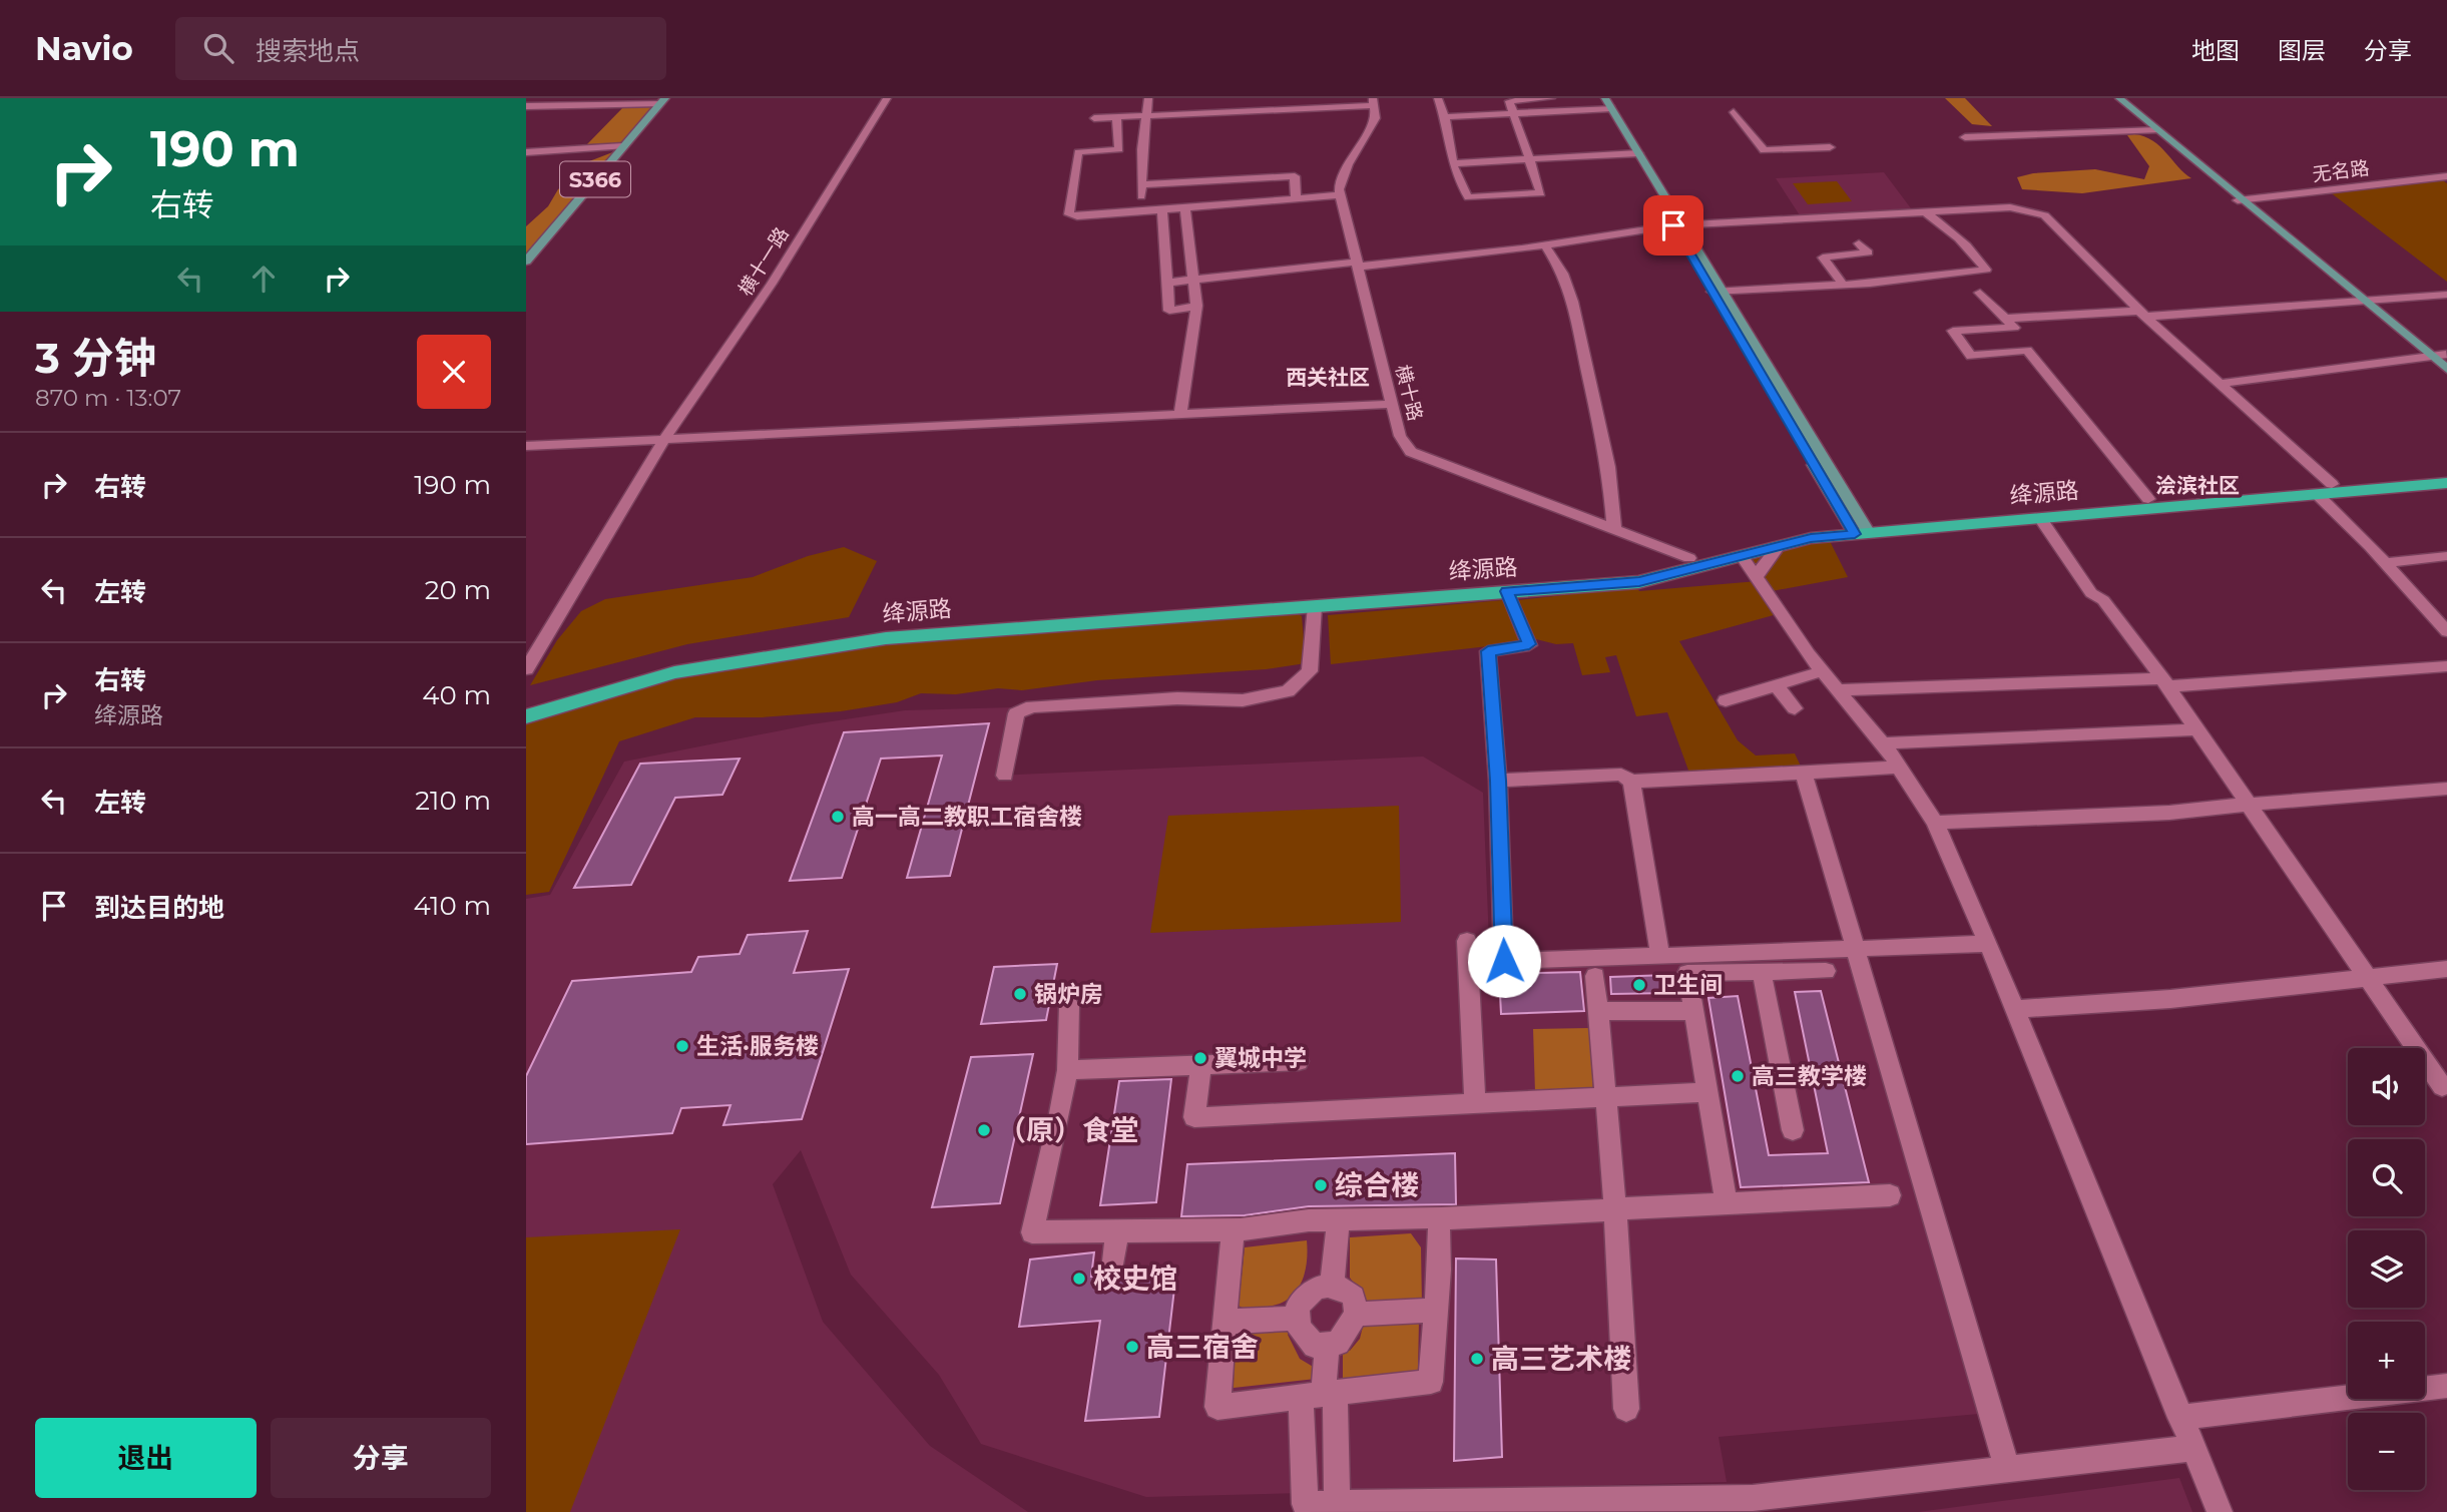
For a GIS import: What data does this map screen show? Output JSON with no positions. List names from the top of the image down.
{
  "streets": {
    "highway": ["绛源路"],
    "main road": ["S366"],
    "street": ["无名路", "横十一路", "横十路"]
  },
  "crossings": [
    ["横十路", "绛源路"]
  ],
  "districts": ["西关社区", "浍滨社区"],
  "places": [
    "高一高二教职工宿舍楼",
    "卫生间",
    "锅炉房",
    "生活·服务楼",
    "翼城中学",
    "高三教学楼",
    "（原）食堂",
    "综合楼",
    "校史馆",
    "高三宿舍",
    "高三艺术楼"
  ],
  "page": {
    "header": "Navio",
    "search": "搜索地点",
    "nav": ["地图", "图层", "分享"],
    "turn": ["190 m", "右转"],
    "heading": ["3 分钟", "870 m · 13:07"],
    "list": [
      {
        "name": "右转",
        "value": "190 m"
      },
      {
        "name": "左转",
        "value": "20 m"
      },
      {
        "name": "右转",
        "note": "绛源路",
        "value": "40 m"
      },
      {
        "name": "左转",
        "value": "210 m"
      },
      {
        "name": "到达目的地",
        "value": "410 m"
      }
    ],
    "map_buttons": ["+", "−"],
    "buttons": ["退出", "分享"]
  }
}
